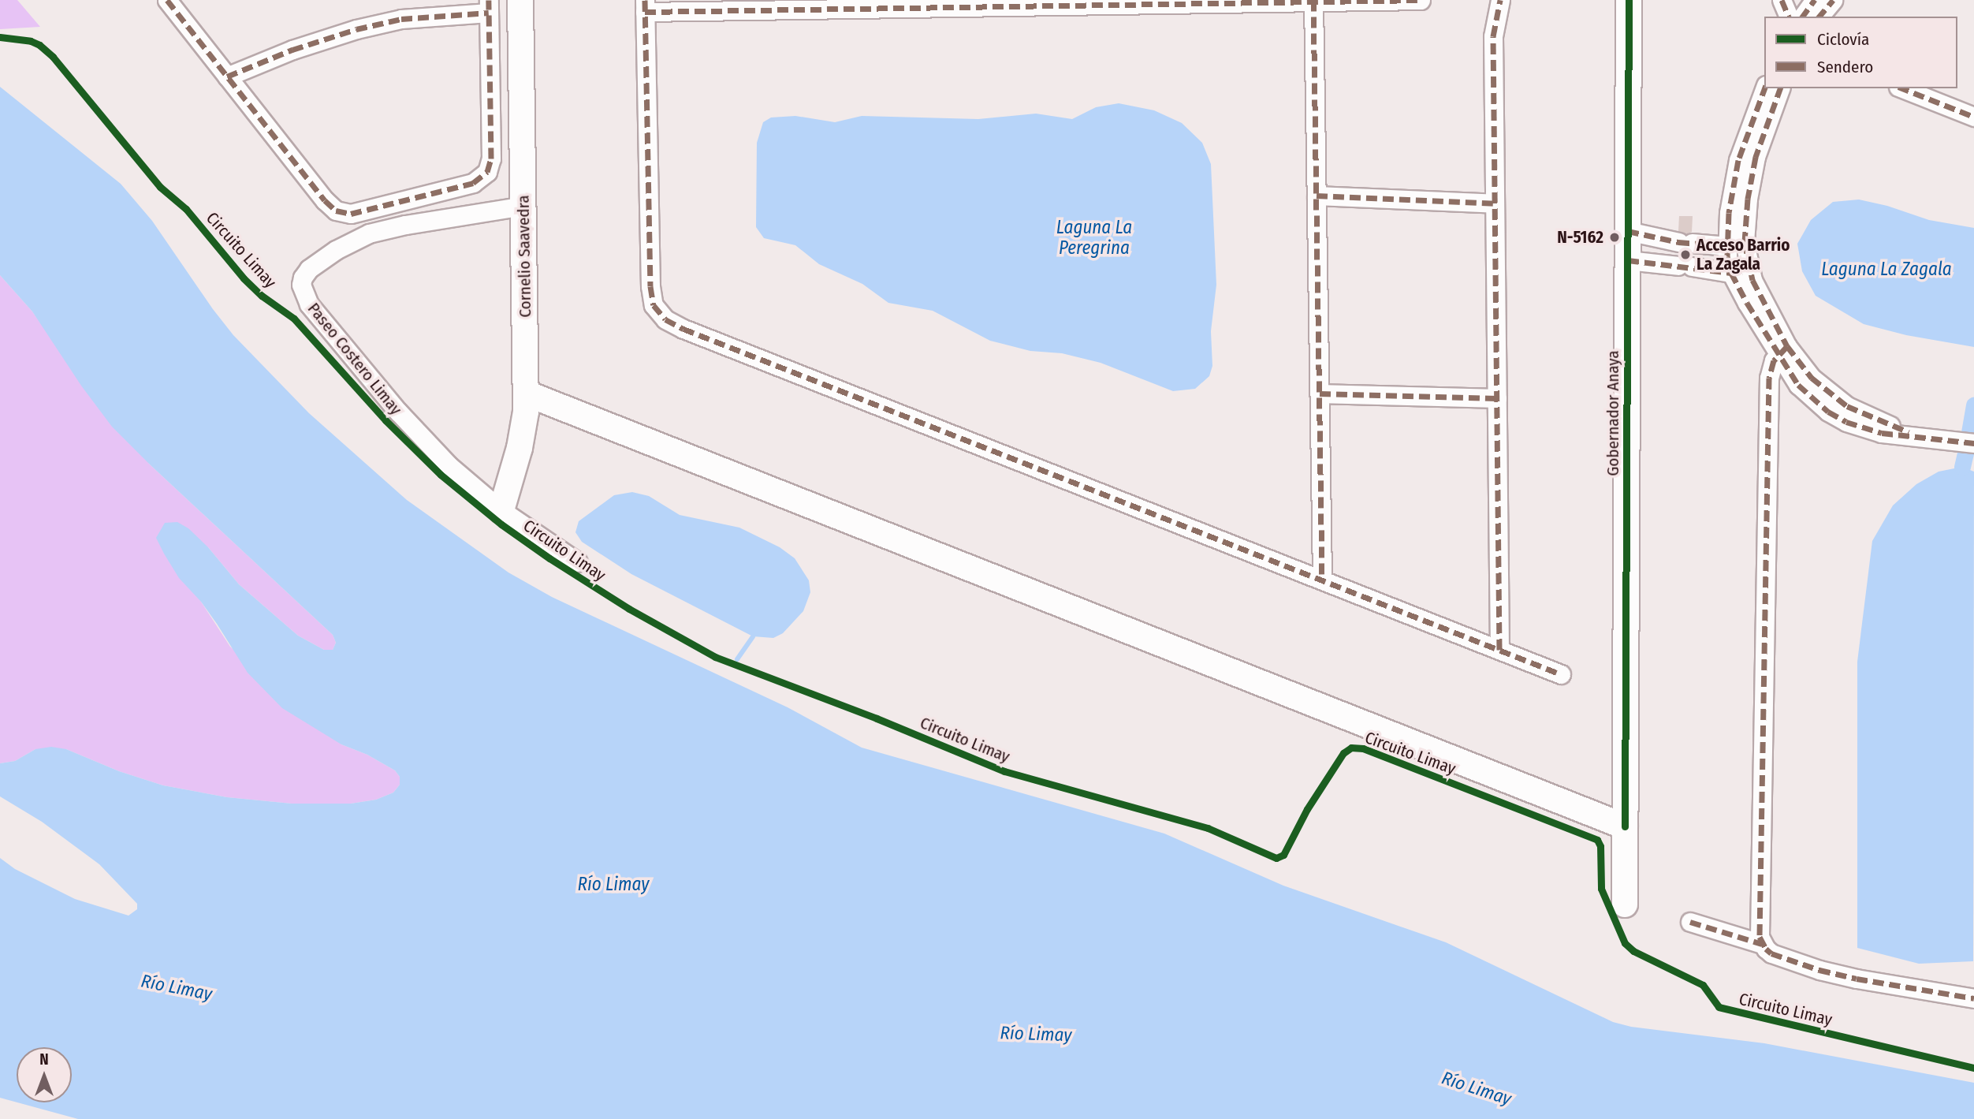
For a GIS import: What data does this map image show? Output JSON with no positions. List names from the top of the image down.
{
  "streets": {
    "street": ["Cornelio Saavedra", "Paseo Costero Limay", "Gobernador Anaya"],
    "cycle path": ["Circuito Limay"]
  },
  "crossings": [
    ["Cornelio Saavedra", "Paseo Costero Limay"]
  ],
  "water": ["Laguna La Peregrina", "Laguna La Zagala", "Río Limay"],
  "places": ["N-5162", "Acceso Barrio La Zagala"],
  "legend": ["Ciclovía", "Sendero"],
  "north": "top"
}
